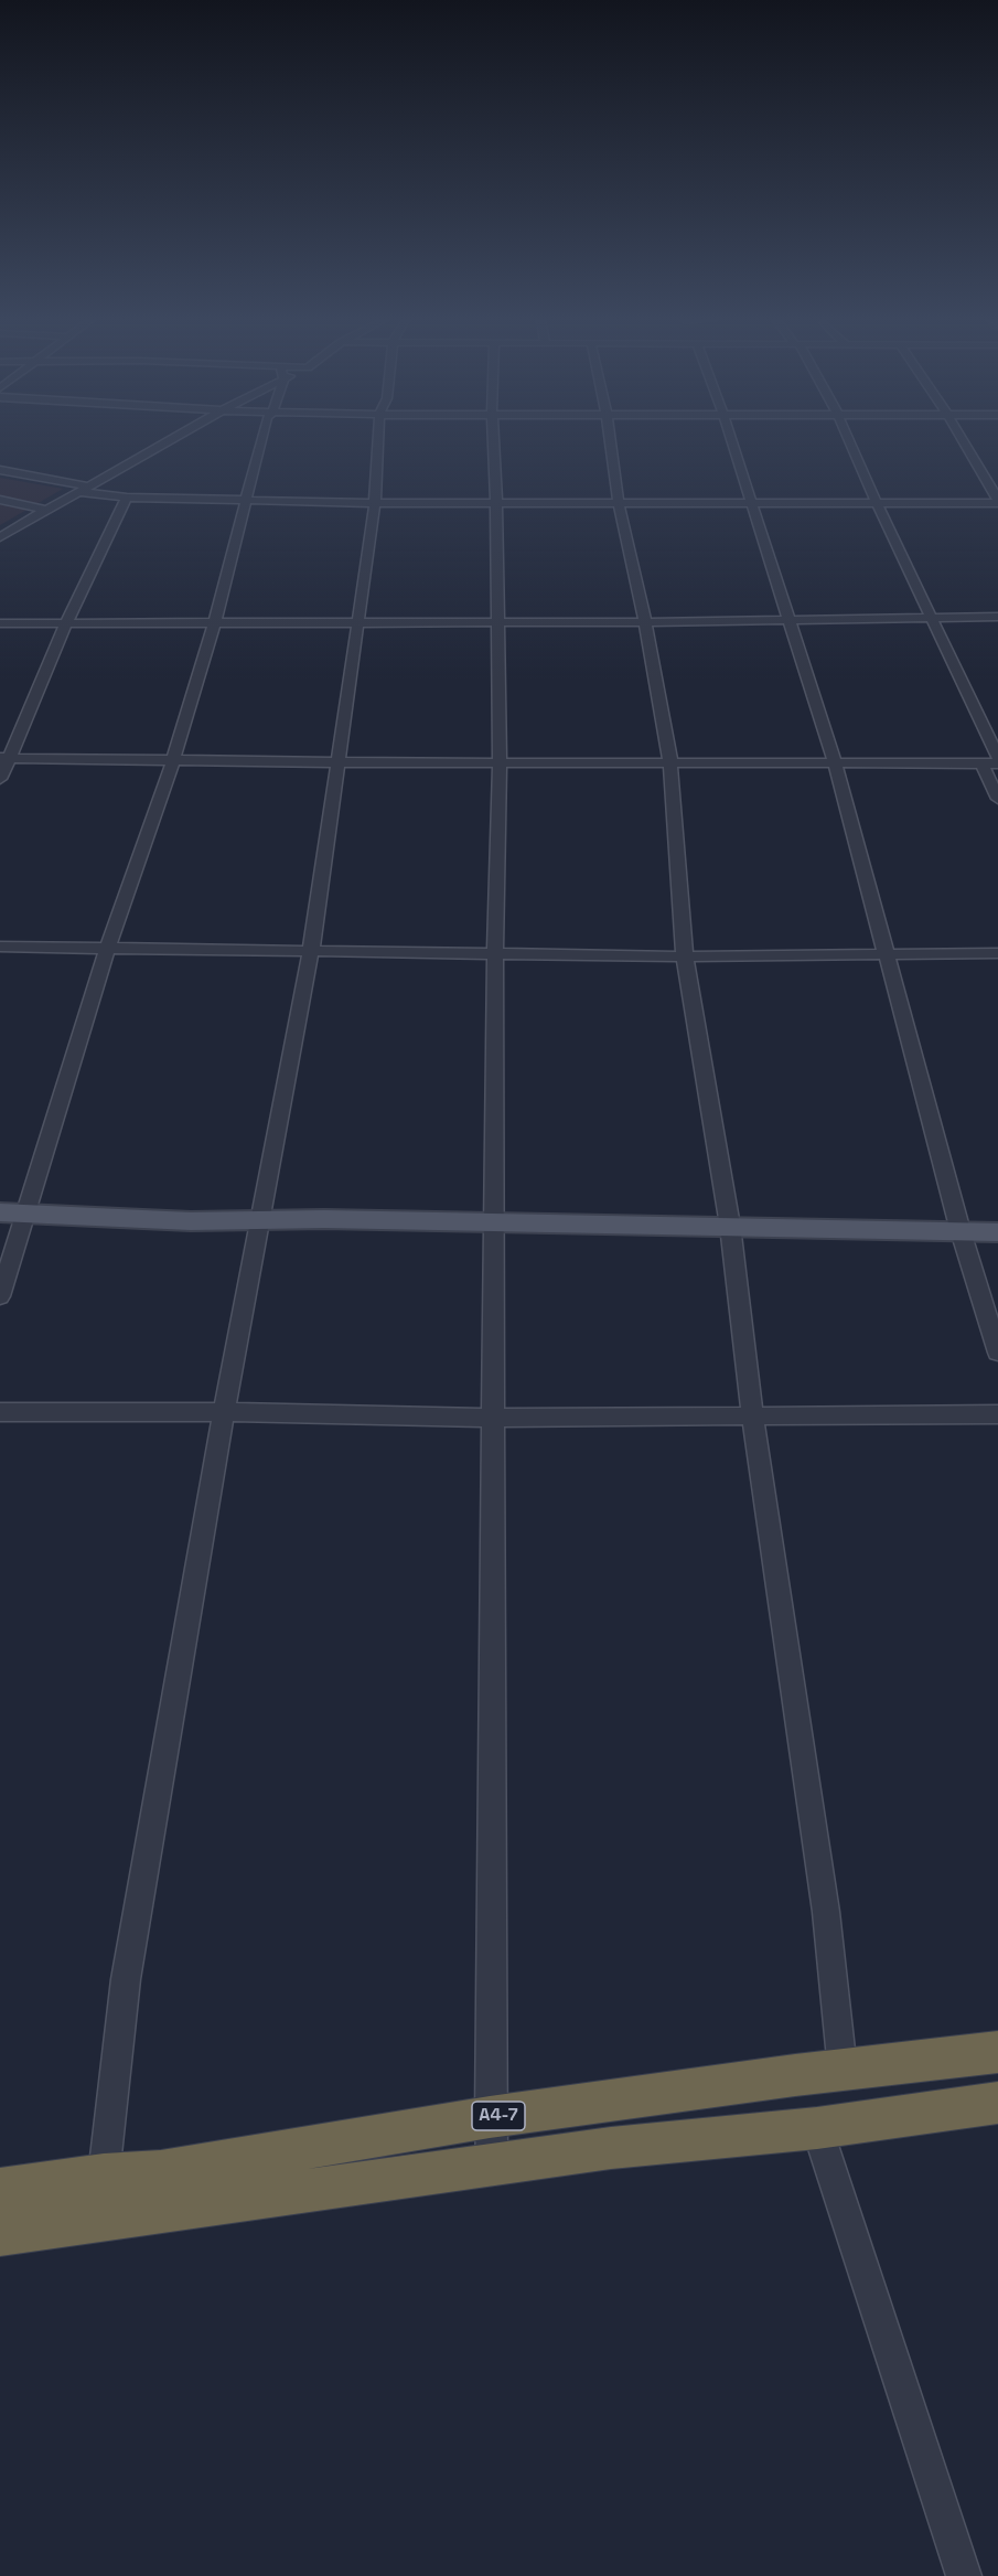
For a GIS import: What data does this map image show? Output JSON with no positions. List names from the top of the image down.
{
  "streets": {
    "highway": ["A4-7"]
  }
}
